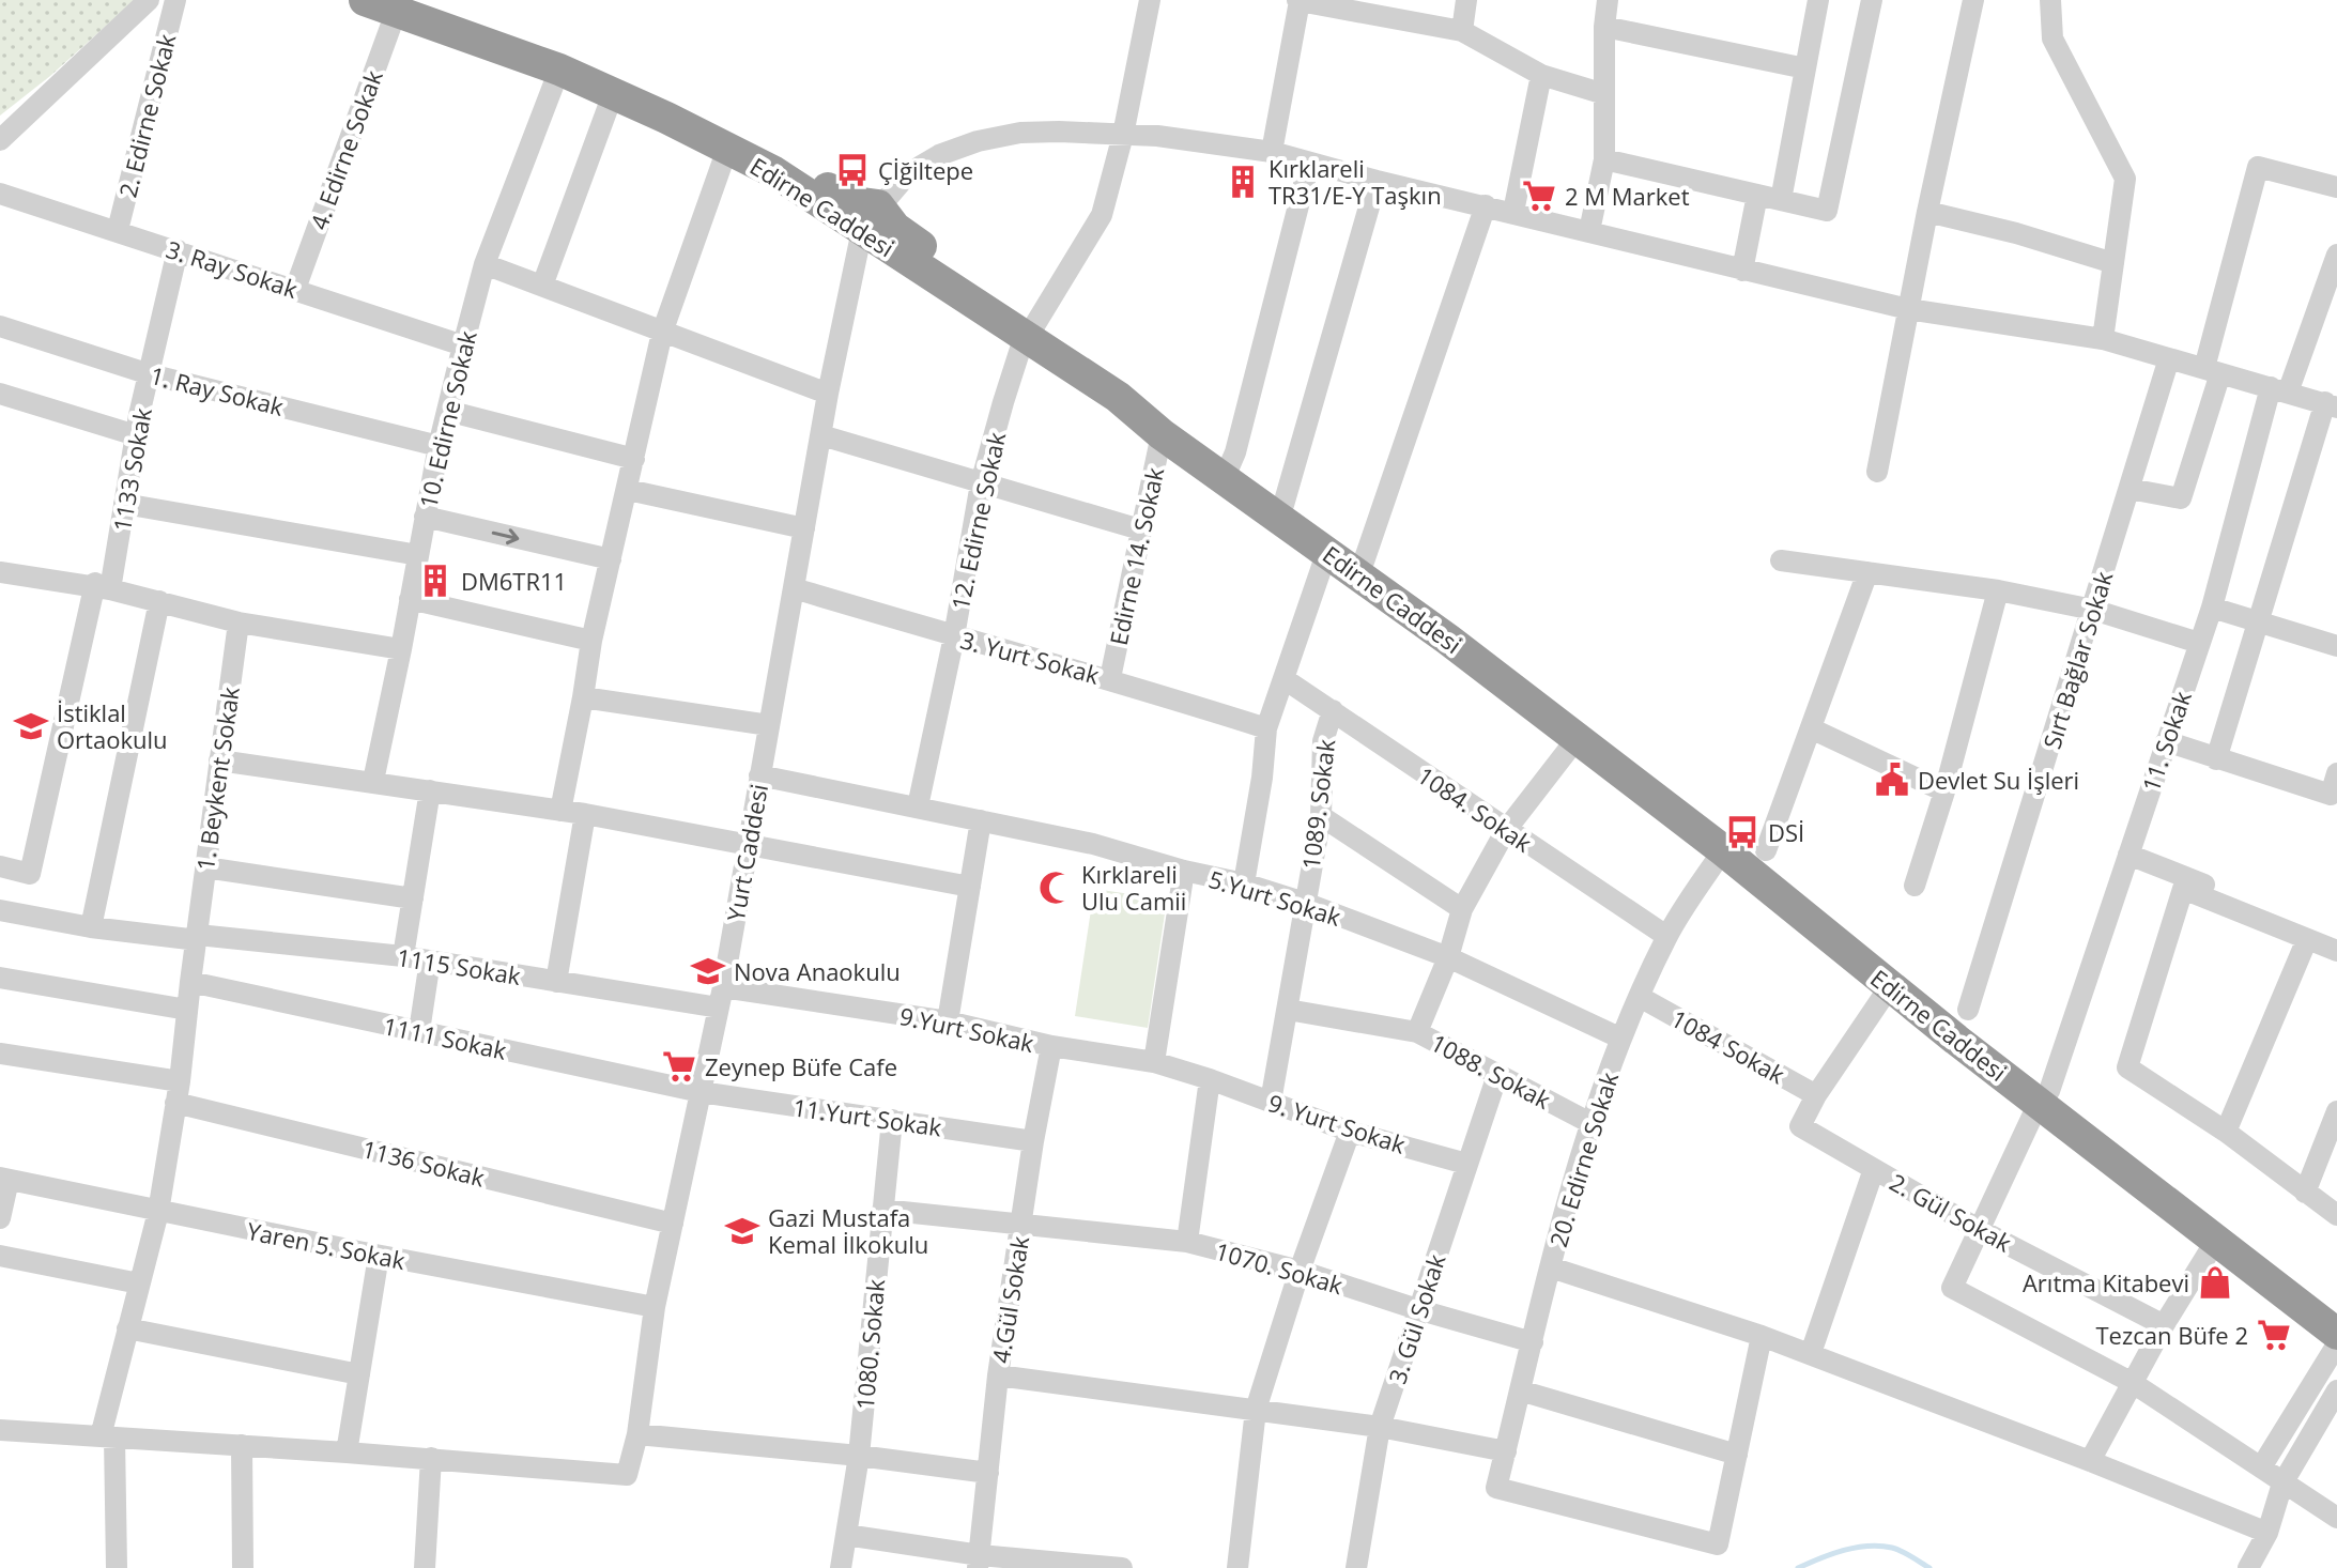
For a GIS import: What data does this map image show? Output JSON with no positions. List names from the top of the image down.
{
  "streets": {
    "highway": ["Edirne Caddesi"],
    "street": [
      "2. Edirne Sokak",
      "4. Edirne Sokak",
      "3. Ray Sokak",
      "1. Ray Sokak",
      "10. Edirne Sokak",
      "1133 Sokak",
      "12. Edirne Sokak",
      "Edirne 14. Sokak",
      "3. Yurt Sokak",
      "Sırt Bağlar Sokak",
      "11. Sokak",
      "1. Beykent Sokak",
      "1089. Sokak",
      "1084. Sokak",
      "Yurt Caddesi",
      "5.Yurt Sokak",
      "1115 Sokak",
      "9.Yurt Sokak",
      "1111 Sokak",
      "1084 Sokak",
      "1088. Sokak",
      "11.Yurt Sokak",
      "9. Yurt Sokak",
      "20. Edirne Sokak",
      "1136 Sokak",
      "2. Gül Sokak",
      "Yaren 5. Sokak",
      "1070. Sokak",
      "4.Gül Sokak",
      "3. Gül Sokak",
      "1080. Sokak"
    ]
  },
  "crossings": [
    ["2. Edirne Sokak", "3. Ray Sokak"],
    ["4. Edirne Sokak", "Edirne Caddesi"],
    ["4. Edirne Sokak", "3. Ray Sokak"],
    ["Edirne Caddesi", "10. Edirne Sokak"],
    ["Edirne Caddesi", "12. Edirne Sokak"],
    ["Edirne Caddesi", "Edirne 14. Sokak"],
    ["Edirne Caddesi", "11. Sokak"],
    ["Edirne Caddesi", "Yurt Caddesi"],
    ["Edirne Caddesi", "20. Edirne Sokak"],
    ["Edirne Caddesi", "2. Gül Sokak"],
    ["3. Ray Sokak", "10. Edirne Sokak"],
    ["3. Ray Sokak", "1133 Sokak"],
    ["1. Ray Sokak", "10. Edirne Sokak"],
    ["1. Ray Sokak", "1133 Sokak"],
    ["12. Edirne Sokak", "3. Yurt Sokak"],
    ["12. Edirne Sokak", "5.Yurt Sokak"],
    ["Edirne 14. Sokak", "3. Yurt Sokak"],
    ["3. Yurt Sokak", "Yurt Caddesi"],
    ["11. Sokak", "2. Gül Sokak"],
    ["1. Beykent Sokak", "1115 Sokak"],
    ["1. Beykent Sokak", "1111 Sokak"],
    ["1. Beykent Sokak", "1136 Sokak"],
    ["1. Beykent Sokak", "Yaren 5. Sokak"],
    ["1089. Sokak", "1084. Sokak"],
    ["1089. Sokak", "5.Yurt Sokak"],
    ["1089. Sokak", "1088. Sokak"],
    ["1089. Sokak", "9. Yurt Sokak"],
    ["1084. Sokak", "20. Edirne Sokak"],
    ["Yurt Caddesi", "5.Yurt Sokak"],
    ["Yurt Caddesi", "1115 Sokak"],
    ["Yurt Caddesi", "9.Yurt Sokak"],
    ["Yurt Caddesi", "1111 Sokak"],
    ["Yurt Caddesi", "11.Yurt Sokak"],
    ["Yurt Caddesi", "1136 Sokak"],
    ["Yurt Caddesi", "Yaren 5. Sokak"],
    ["5.Yurt Sokak", "20. Edirne Sokak"],
    ["1115 Sokak", "9.Yurt Sokak"],
    ["9.Yurt Sokak", "9. Yurt Sokak"],
    ["9.Yurt Sokak", "4.Gül Sokak"],
    ["1111 Sokak", "11.Yurt Sokak"],
    ["1084 Sokak", "20. Edirne Sokak"],
    ["1084 Sokak", "2. Gül Sokak"],
    ["1088. Sokak", "20. Edirne Sokak"],
    ["1088. Sokak", "3. Gül Sokak"],
    ["11.Yurt Sokak", "4.Gül Sokak"],
    ["11.Yurt Sokak", "1080. Sokak"],
    ["9. Yurt Sokak", "3. Gül Sokak"],
    ["20. Edirne Sokak", "1070. Sokak"],
    ["1070. Sokak", "4.Gül Sokak"],
    ["1070. Sokak", "3. Gül Sokak"],
    ["1070. Sokak", "1080. Sokak"]
  ],
  "places": {
    "bus stop": ["Çİğiltepe", "DSİ"],
    "building": ["Kırklareli TR31/E-Y Taşkın", "DM6TR11"],
    "supermarket": ["2 M Market", "Zeynep Büfe Cafe", "Tezcan Büfe 2"],
    "school or university": ["İstiklal Ortaokulu", "Nova Anaokulu", "Gazi Mustafa Kemal İlkokulu"],
    "public building": ["Devlet Su İşleri"],
    "mosque": ["Kırklareli Ulu Camii"],
    "shop": ["Arıtma Kitabevi"]
  }
}
